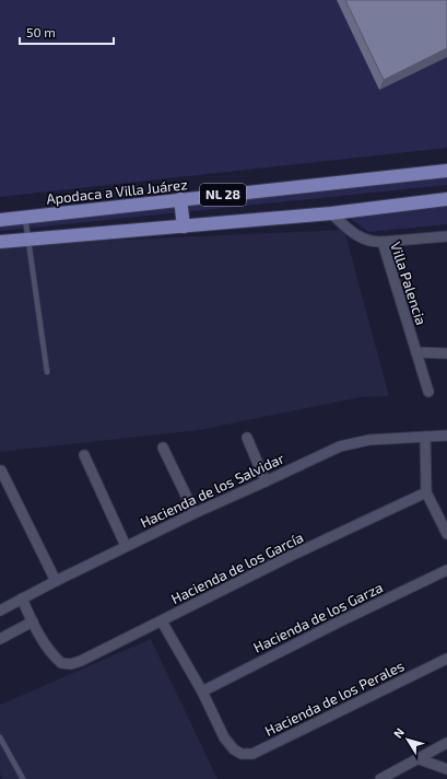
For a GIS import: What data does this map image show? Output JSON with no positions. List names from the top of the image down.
{
  "streets": {
    "main road": ["Apodaca a Villa Juárez", "NL 28"],
    "street": [
      "Villa Palencia",
      "Hacienda de los Salvidar",
      "Hacienda de los García",
      "Hacienda de los Garza",
      "Hacienda de los Perales"
    ]
  },
  "crossings": [
    ["NL 28", "Villa Palencia"],
    ["Hacienda de los Garza", "Hacienda de los Perales"]
  ],
  "scale_bar": "50 m",
  "north": "top left"
}
